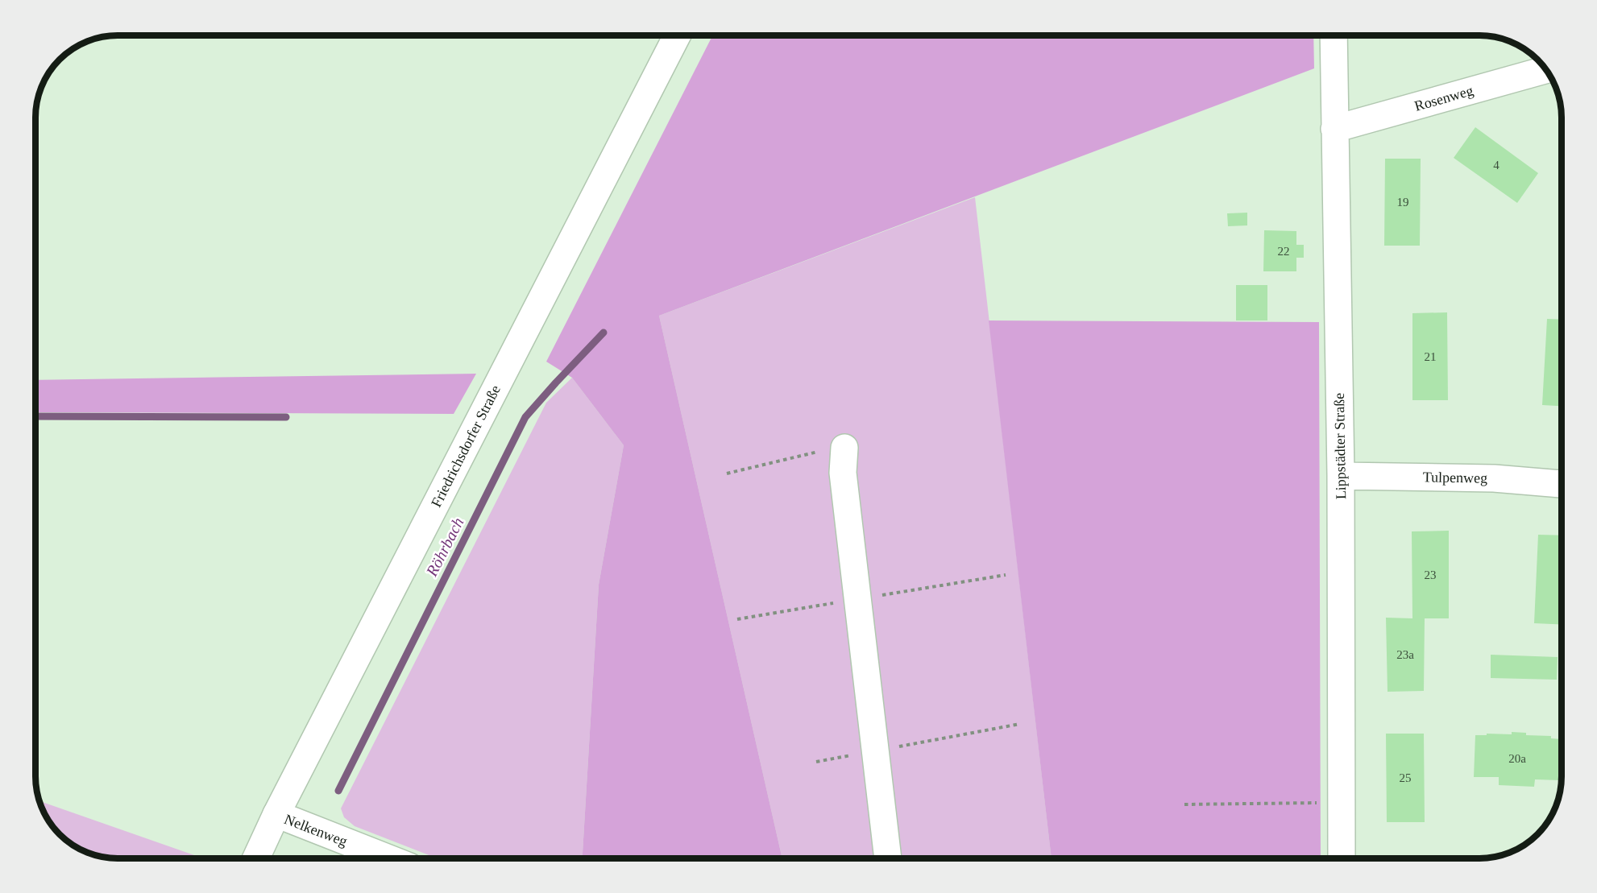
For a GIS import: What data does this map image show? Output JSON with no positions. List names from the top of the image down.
{
  "streets": {
    "street": [
      "Rosenweg",
      "Friedrichsdorfer Straße",
      "Lippstädter Straße",
      "Tulpenweg",
      "Nelkenweg"
    ]
  },
  "crossings": [
    ["Rosenweg", "Lippstädter Straße"],
    ["Friedrichsdorfer Straße", "Nelkenweg"],
    ["Lippstädter Straße", "Tulpenweg"]
  ],
  "water": ["Röhrbach"],
  "house_numbers": [
    "4",
    "19",
    "22",
    "21",
    "23",
    "23a",
    "20a",
    "25"
  ]
}
